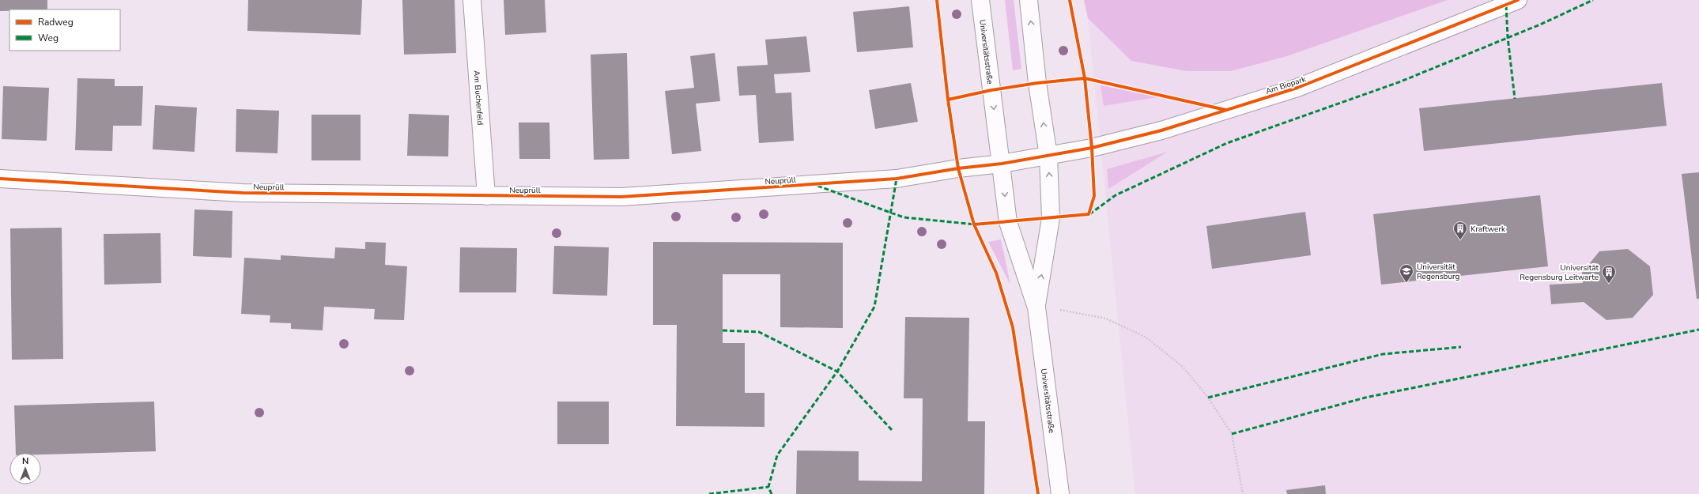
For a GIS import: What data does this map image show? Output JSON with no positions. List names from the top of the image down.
{
  "streets": {
    "street": [
      "Universitätsstraße",
      "Am Biopark",
      "Am Buchenfeld",
      "Neuprüll"
    ]
  },
  "crossings": [
    ["Universitätsstraße", "Am Biopark"],
    ["Universitätsstraße", "Neuprüll"],
    ["Am Biopark", "Neuprüll"],
    ["Am Buchenfeld", "Neuprüll"]
  ],
  "places": {
    "building": ["Kraftwerk", "Universität Regensburg Leitwarte"],
    "school or university": ["Universität Regensburg"]
  },
  "legend": ["Radweg", "Weg"],
  "north": "top"
}
